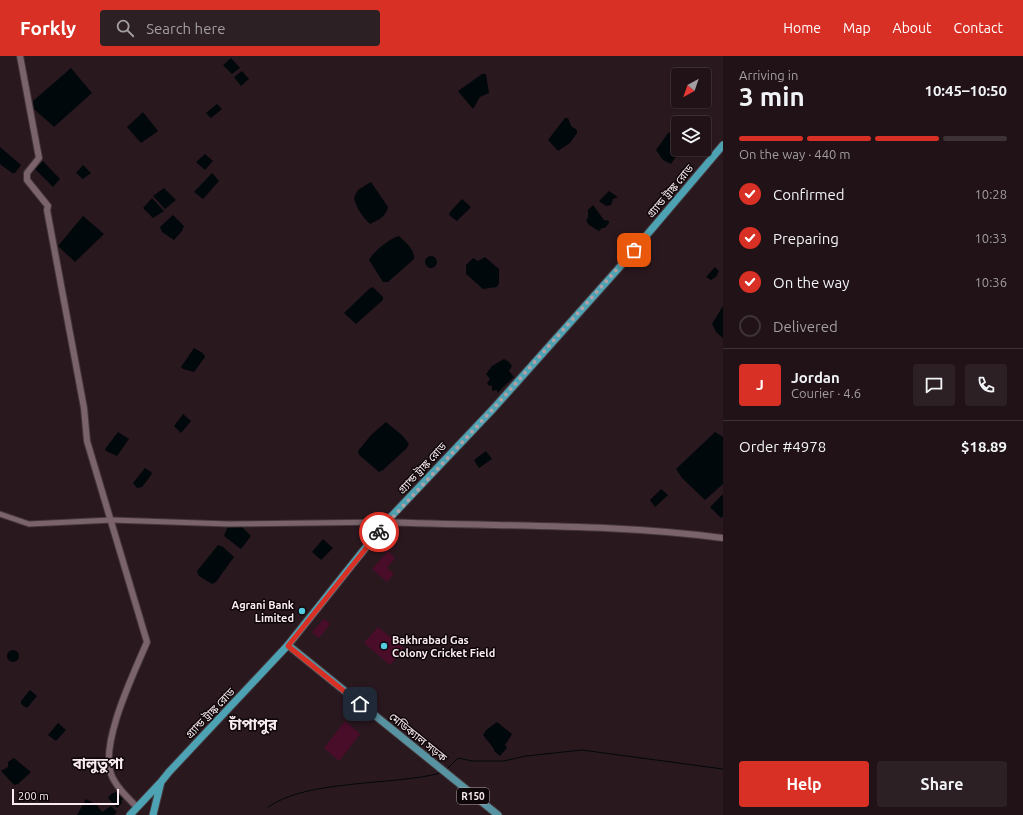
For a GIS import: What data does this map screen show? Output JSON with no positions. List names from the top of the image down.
{
  "streets": {
    "highway": ["গ্র্যান্ড ট্রাঙ্ক রোড"],
    "main road": ["মেডিক্যাল সড়ক", "R150"]
  },
  "crossings": [
    ["গ্র্যান্ড ট্রাঙ্ক রোড", "মেডিক্যাল সড়ক"]
  ],
  "districts": ["চাঁপাপুর", "বালুতুপা"],
  "places": ["Agrani Bank Limited", "Bakhrabad Gas Colony Cricket Field"],
  "scale_bar": "200 m",
  "north": "bottom left",
  "page": {
    "header": "Forkly",
    "search": "Search here",
    "nav": [
      "Home",
      "Map",
      "About",
      "Contact"
    ],
    "heading": ["3 min", "Arriving in", "10:45–10:50"],
    "panel": [
      "Jordan",
      "Courier · 4.6",
      "Order #4978",
      "$18.89"
    ],
    "bar": "On the way · 440 m",
    "list": [
      ["Confirmed", "10:28"],
      ["Preparing", "10:33"],
      ["On the way", "10:36"],
      "Delivered"
    ],
    "round": "J",
    "buttons": ["Help", "Share"],
    "scale": "200 m"
  }
}
